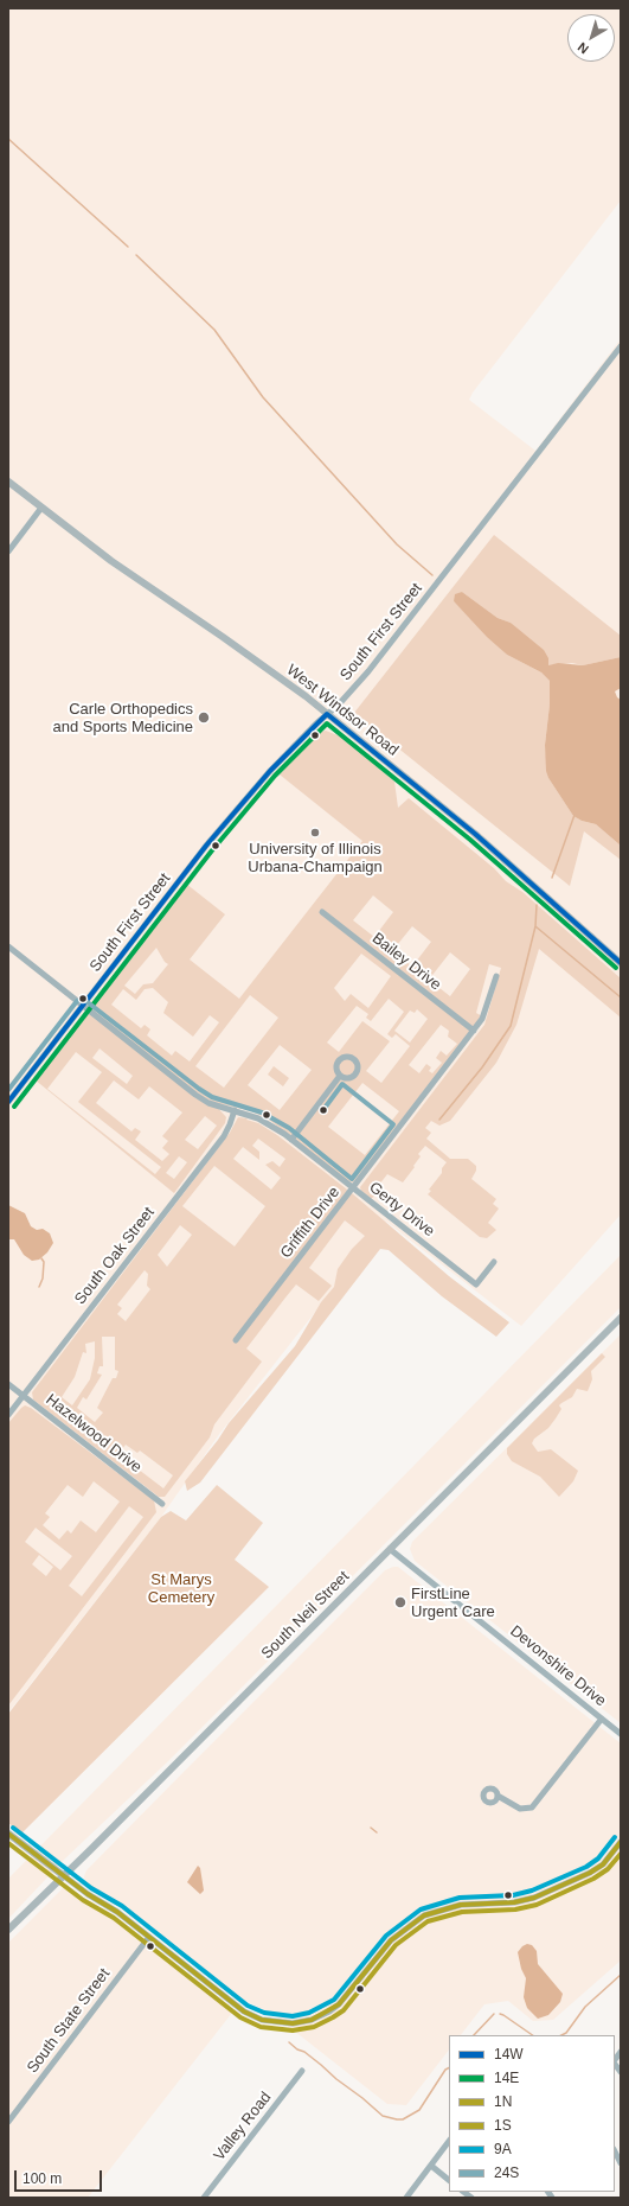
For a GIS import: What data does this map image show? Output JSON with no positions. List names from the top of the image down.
{
  "streets": {
    "main road": ["West Windsor Road", "South Neil Street"],
    "street": [
      "South First Street",
      "Bailey Drive",
      "Gerty Drive",
      "Griffith Drive",
      "South Oak Street",
      "Hazelwood Drive",
      "Devonshire Drive",
      "South State Street",
      "Valley Road"
    ]
  },
  "crossings": [
    ["South First Street", "West Windsor Road"],
    ["South First Street", "Gerty Drive"],
    ["Bailey Drive", "Griffith Drive"],
    ["Gerty Drive", "Griffith Drive"],
    ["Gerty Drive", "South Oak Street"],
    ["South Oak Street", "Hazelwood Drive"],
    ["South Neil Street", "Devonshire Drive"]
  ],
  "parks": ["St Marys Cemetery"],
  "places": ["Carle Orthopedics and Sports Medicine", "University of Illinois Urbana-Champaign", "FirstLine Urgent Care"],
  "lines": [
    "transit line 14W",
    "transit line 14E",
    "transit line 24S",
    "transit line 9A",
    "transit line 1N",
    "transit line 1S"
  ],
  "legend": [
    "14W",
    "14E",
    "1N",
    "1S",
    "9A",
    "24S"
  ],
  "scale_bar": "100 m",
  "north": "bottom left"
}
